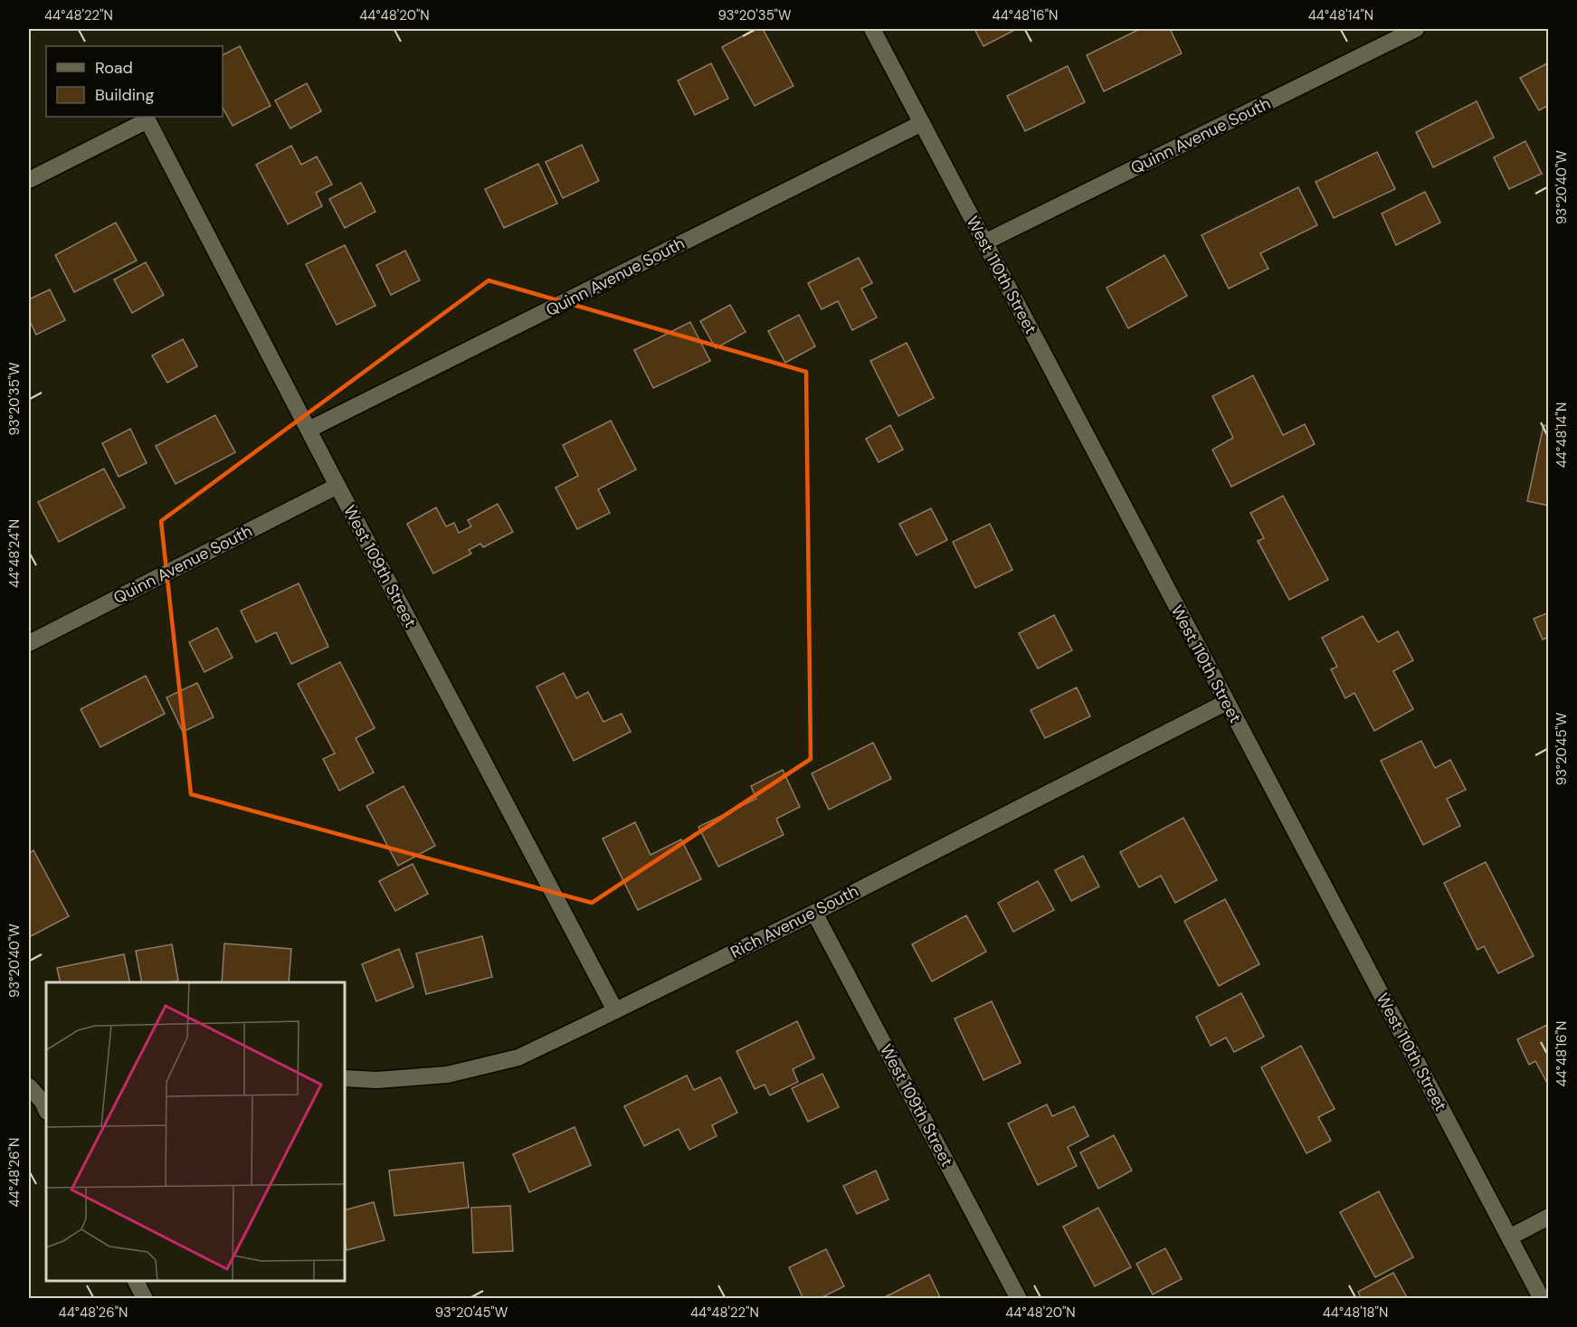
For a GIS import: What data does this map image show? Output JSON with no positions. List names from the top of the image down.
{
  "streets": {
    "street": [
      "Quinn Avenue South",
      "West 110th Street",
      "West 109th Street",
      "Rich Avenue South"
    ]
  },
  "crossings": [
    ["Quinn Avenue South", "West 110th Street"],
    ["Quinn Avenue South", "West 109th Street"],
    ["West 110th Street", "Rich Avenue South"],
    ["West 109th Street", "Rich Avenue South"]
  ],
  "legend": ["Road", "Building"],
  "coordinates": [
    "44°48'22\"N",
    "44°48'20\"N",
    "93°20'35\"W",
    "44°48'16\"N",
    "44°48'14\"N",
    "93°20'40\"W",
    "44°48'24\"N",
    "93°20'45\"W",
    "44°48'26\"N",
    "44°48'18\"N"
  ]
}
